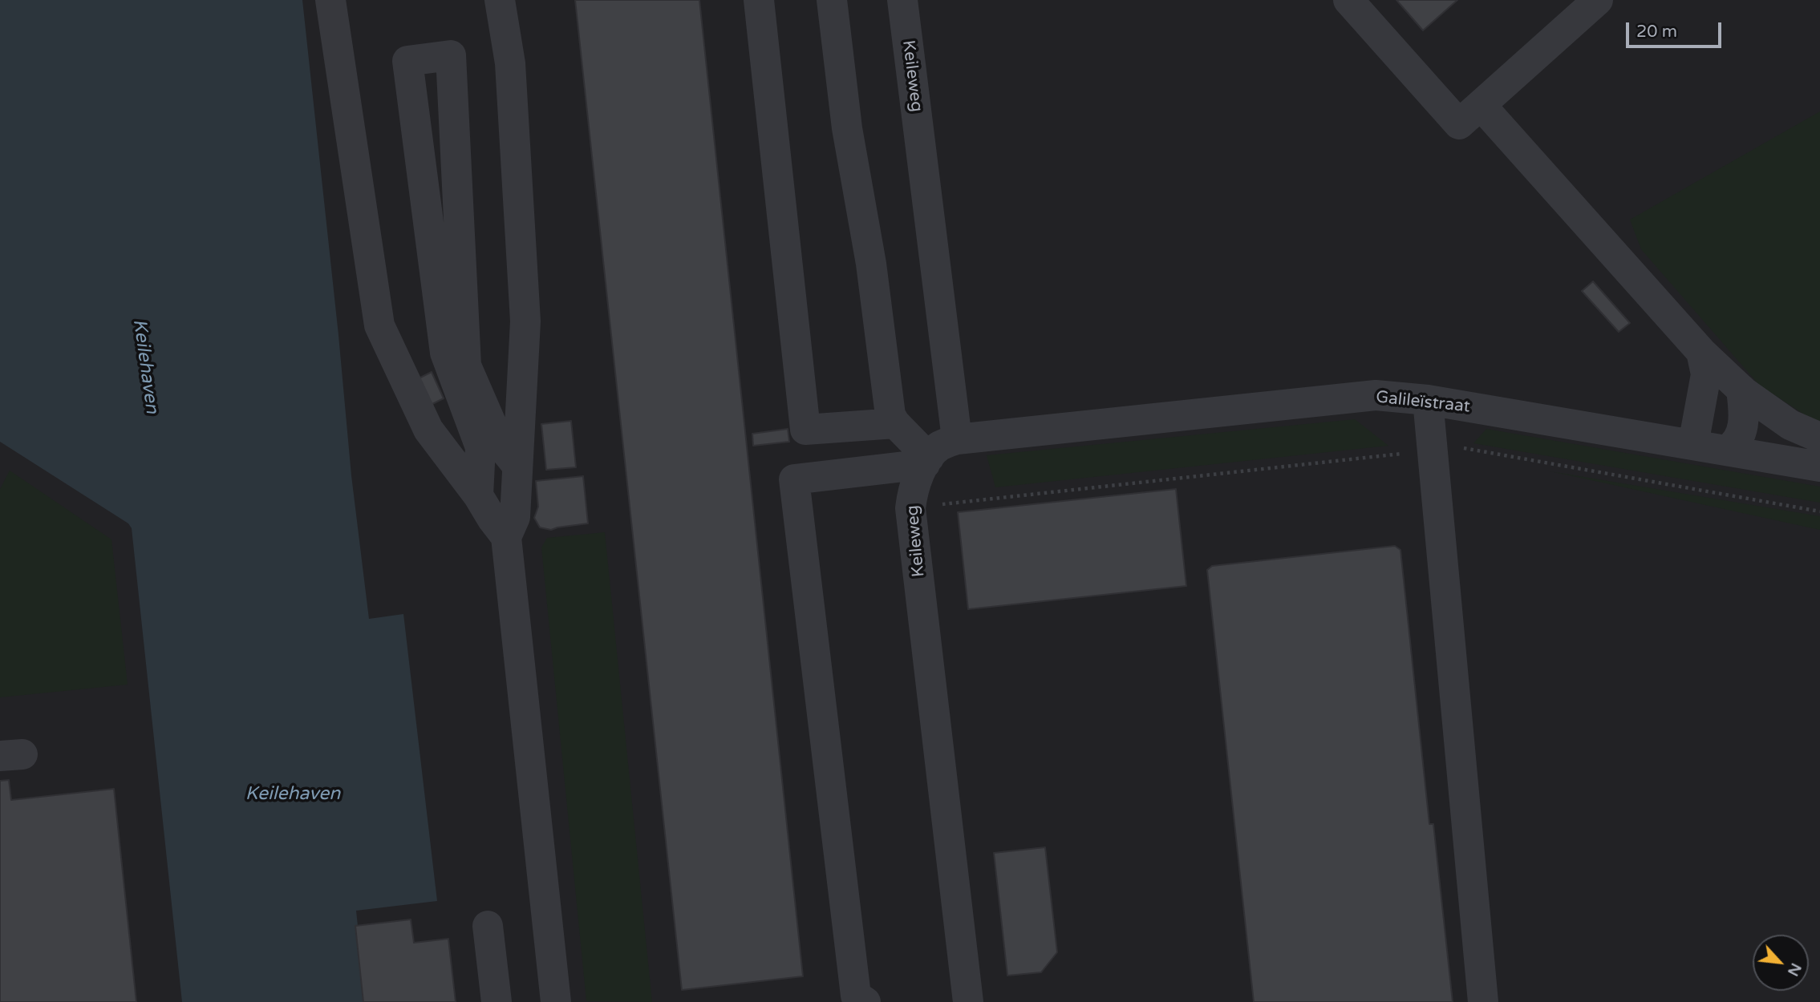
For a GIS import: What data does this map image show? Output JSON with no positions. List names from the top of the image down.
{
  "streets": {
    "street": ["Keileweg", "Galileïstraat"]
  },
  "crossings": [
    ["Keileweg", "Galileïstraat"]
  ],
  "water": ["Keilehaven"],
  "scale_bar": "20 m",
  "north": "bottom right"
}
